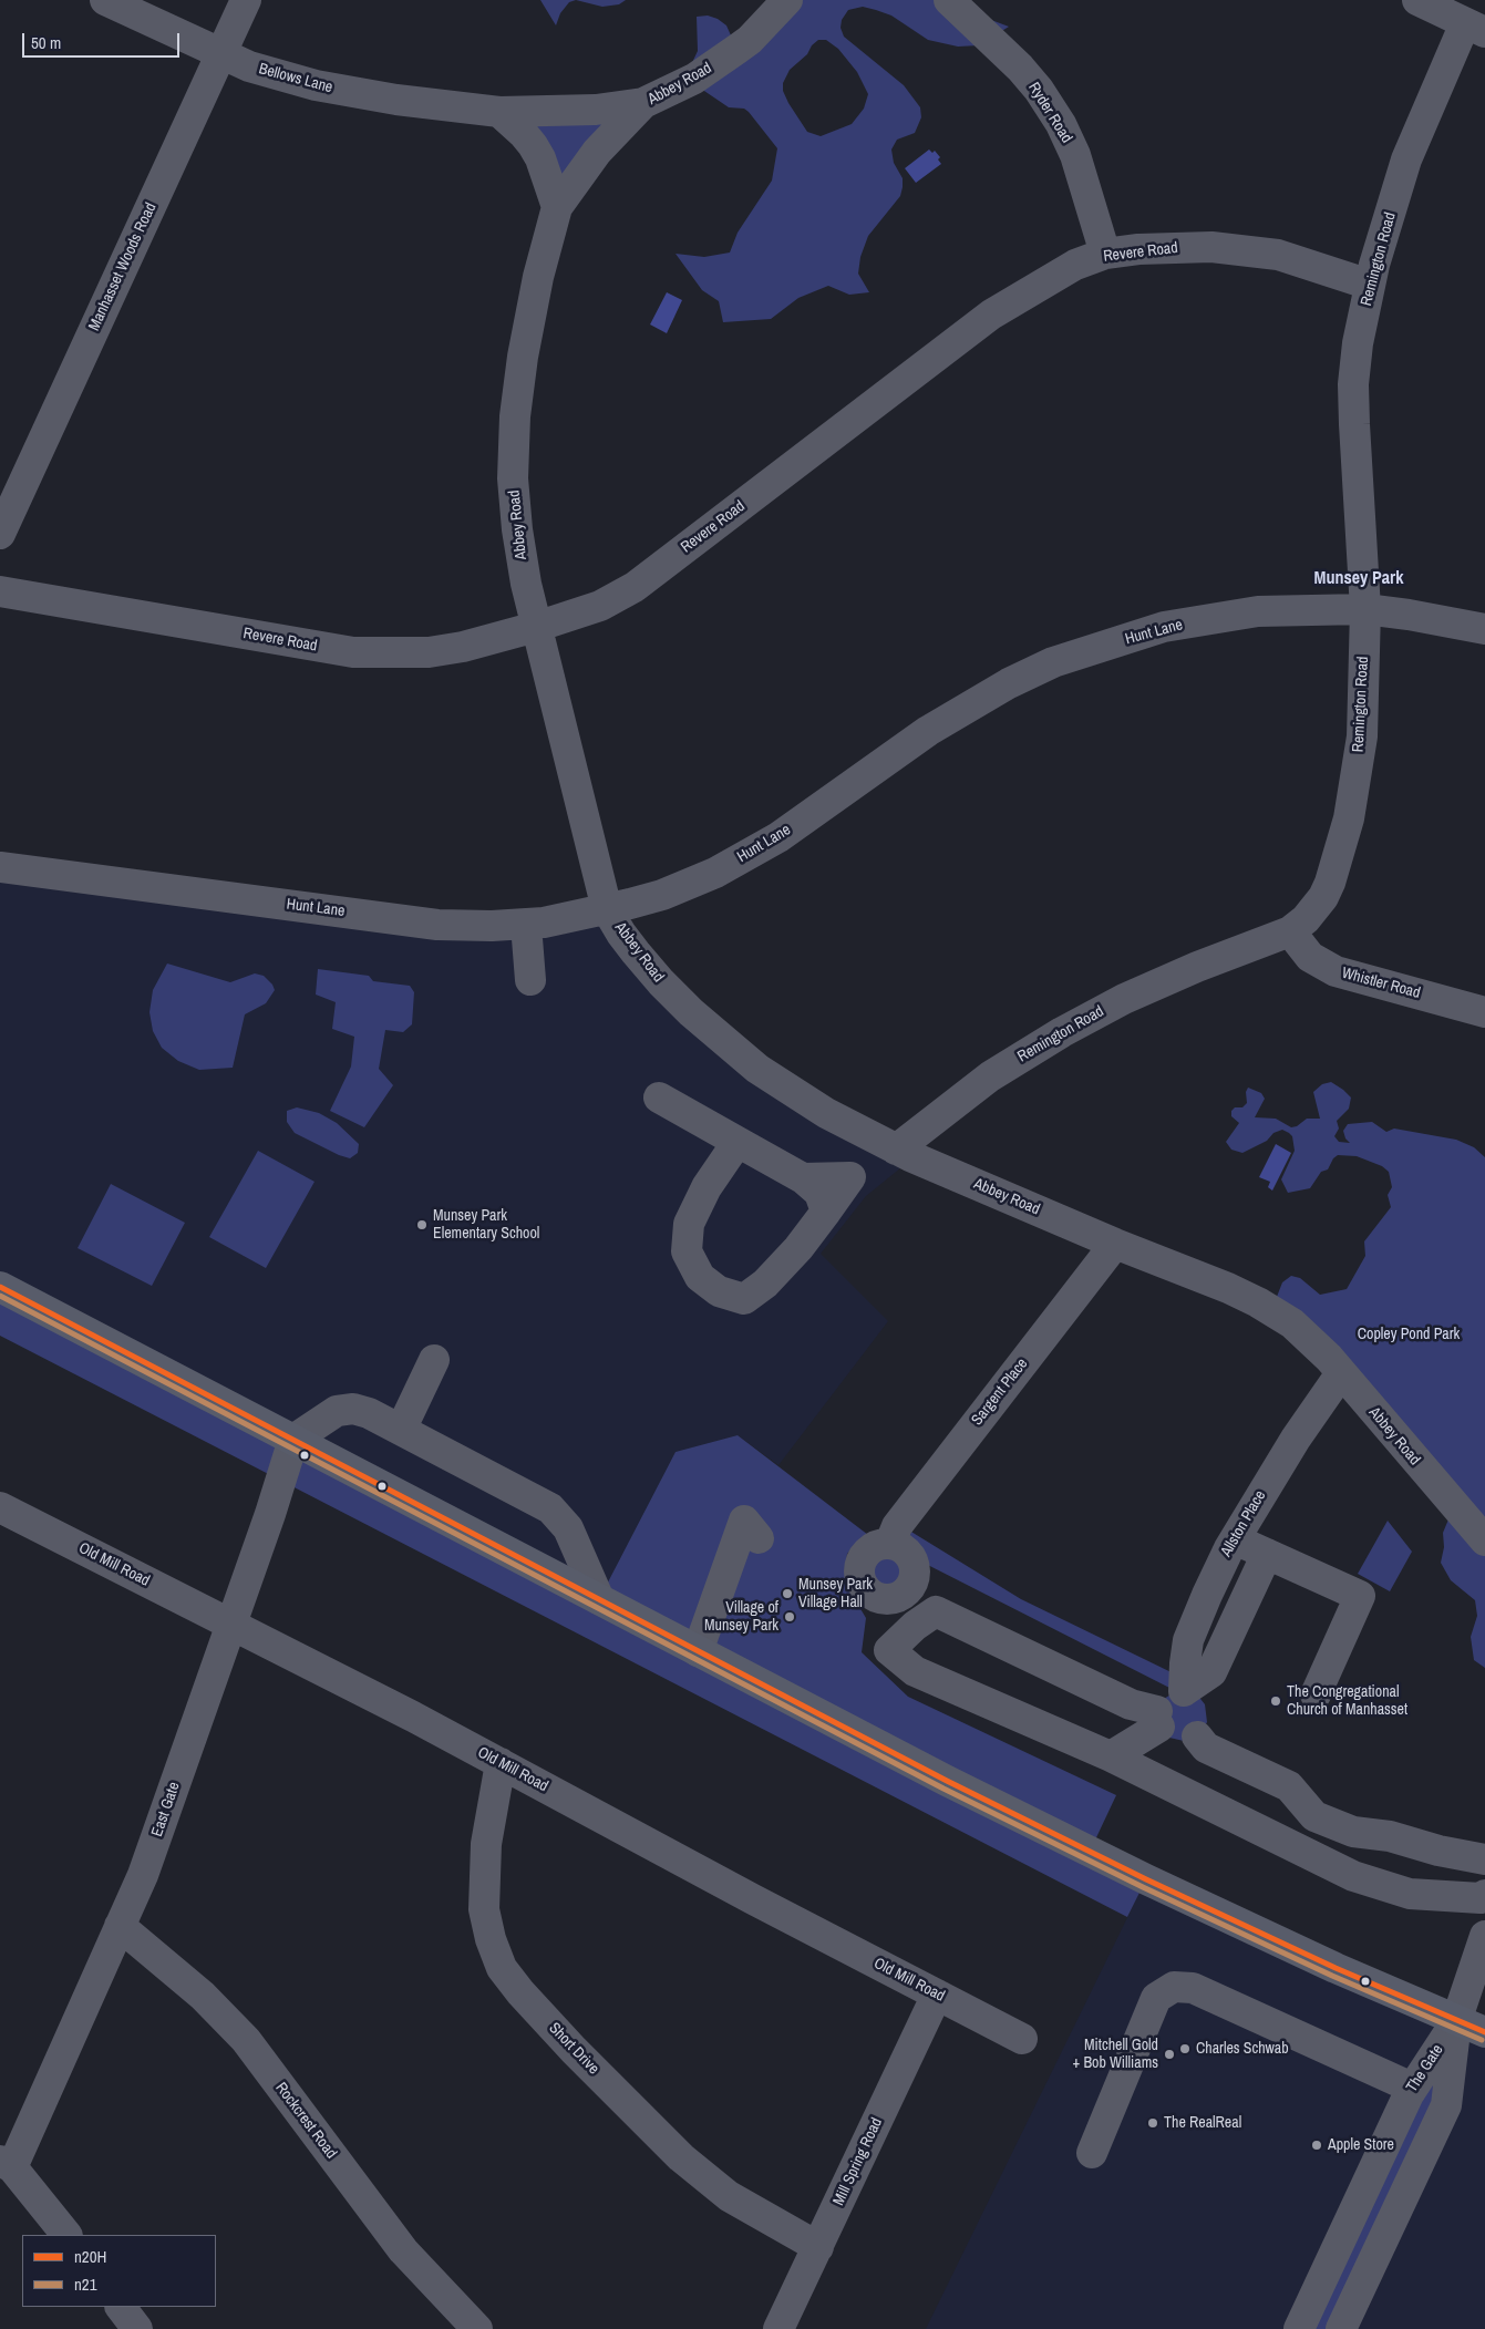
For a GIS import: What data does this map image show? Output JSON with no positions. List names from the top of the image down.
{
  "streets": {
    "street": [
      "Bellows Lane",
      "Abbey Road",
      "Ryder Road",
      "Revere Road",
      "Remington Road",
      "Manhasset Woods Road",
      "Hunt Lane",
      "Whistler Road",
      "Sargent Place",
      "Allston Place",
      "Old Mill Road",
      "East Gate",
      "Short Drive",
      "The Gate",
      "Rockcrest Road",
      "Mill Spring Road"
    ]
  },
  "crossings": [
    ["Bellows Lane", "Abbey Road"],
    ["Bellows Lane", "Manhasset Woods Road"],
    ["Abbey Road", "Revere Road"],
    ["Abbey Road", "Remington Road"],
    ["Abbey Road", "Hunt Lane"],
    ["Abbey Road", "Sargent Place"],
    ["Abbey Road", "Allston Place"],
    ["Ryder Road", "Revere Road"],
    ["Revere Road", "Remington Road"],
    ["Remington Road", "Hunt Lane"],
    ["Remington Road", "Whistler Road"],
    ["Old Mill Road", "East Gate"],
    ["Old Mill Road", "Short Drive"],
    ["Old Mill Road", "Mill Spring Road"],
    ["East Gate", "Rockcrest Road"],
    ["Short Drive", "Mill Spring Road"]
  ],
  "districts": ["Munsey Park"],
  "parks": ["Copley Pond Park"],
  "places": [
    "Munsey Park Elementary School",
    "Munsey Park Village Hall",
    "Village of Munsey Park",
    "The Congregational Church of Manhasset",
    "Charles Schwab",
    "Mitchell Gold + Bob Williams",
    "The RealReal",
    "Apple Store"
  ],
  "lines": ["transit line n20H", "transit line n21"],
  "legend": ["n20H", "n21"],
  "scale_bar": "50 m"
}
